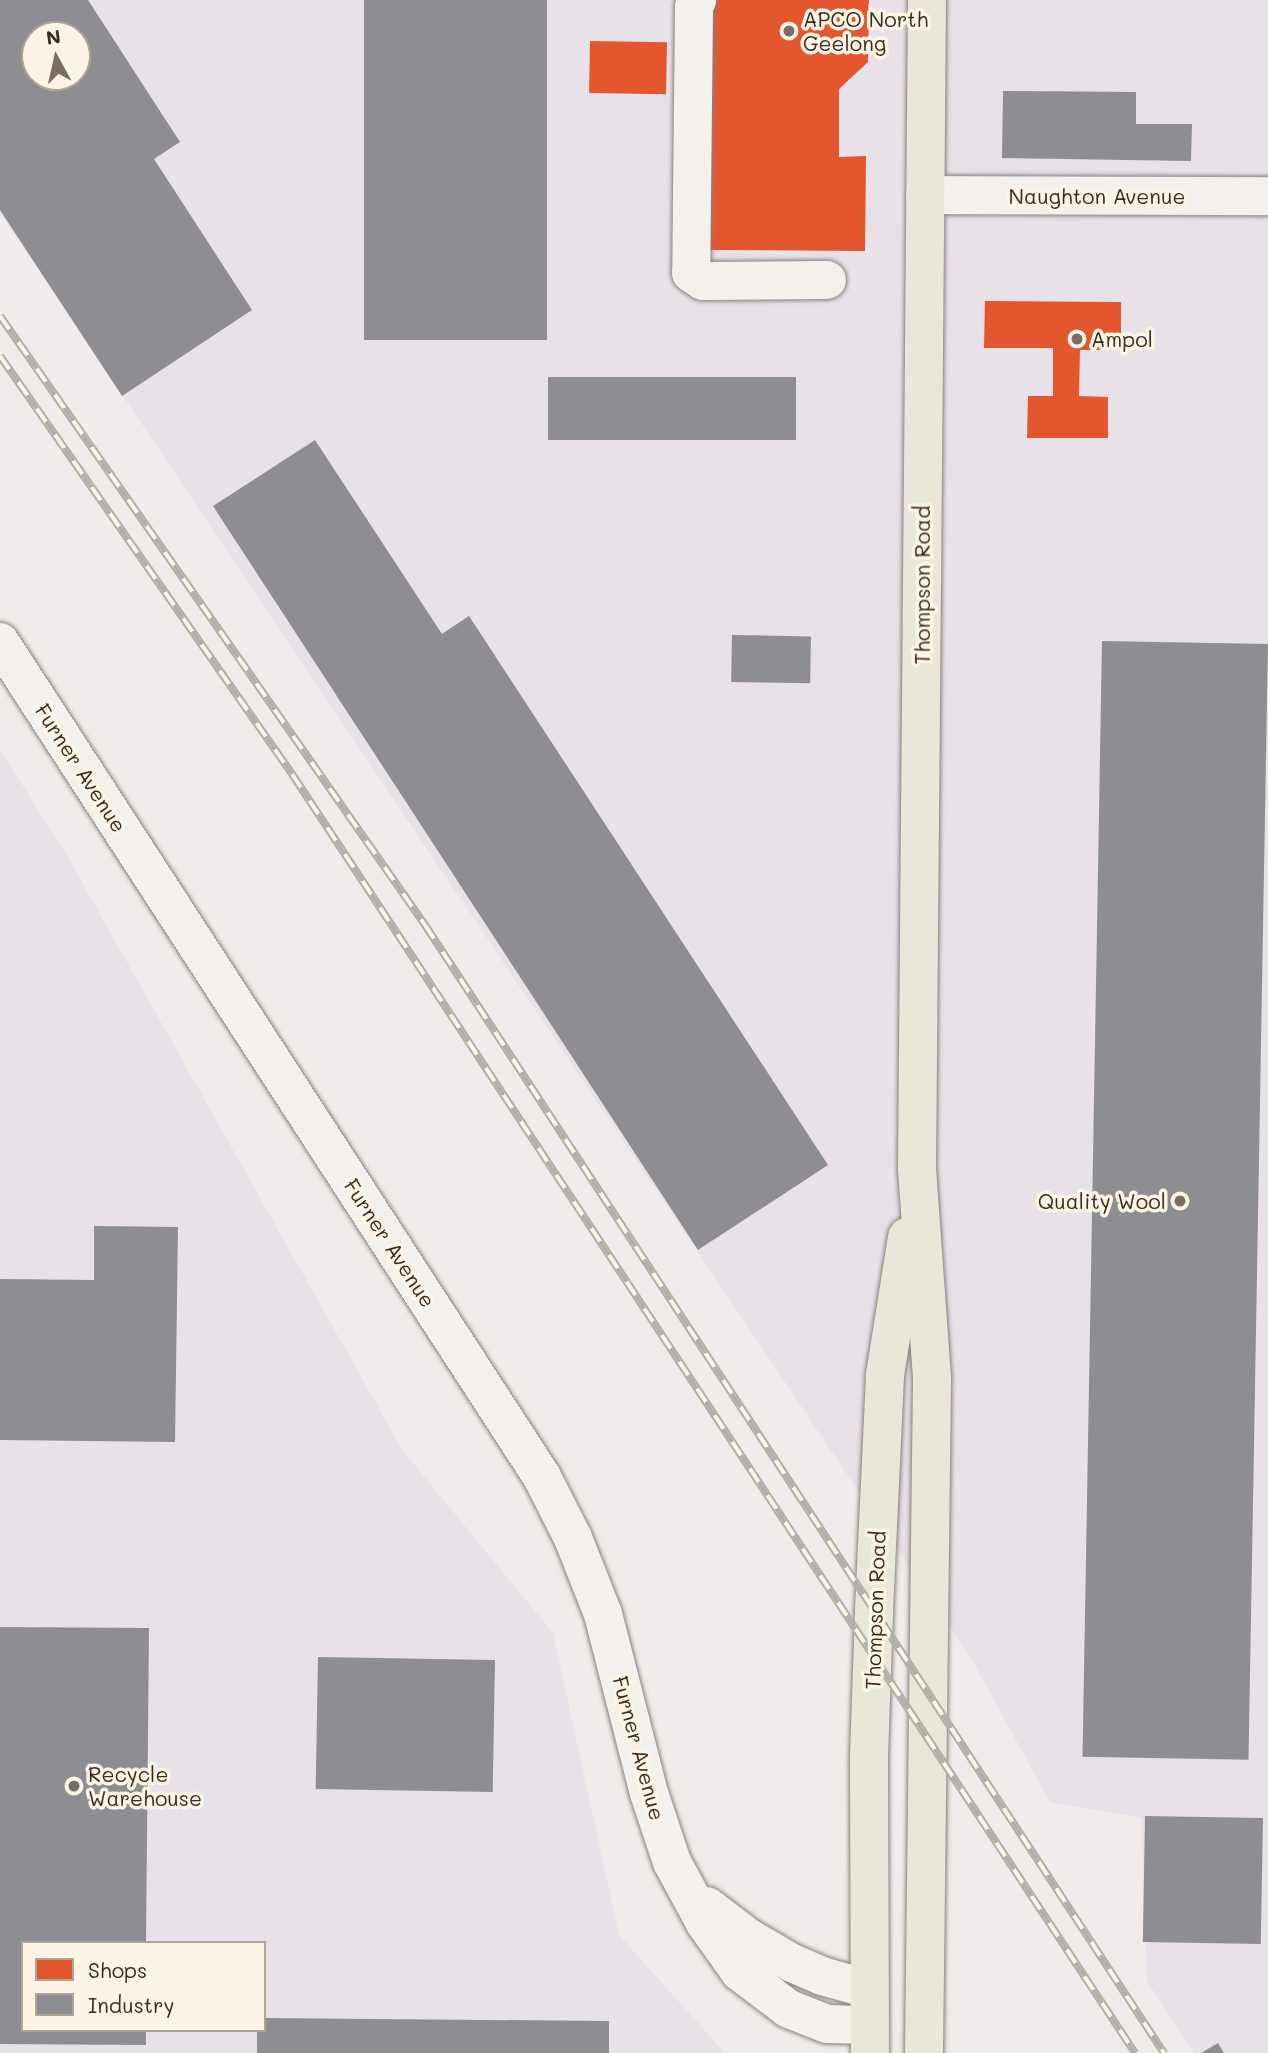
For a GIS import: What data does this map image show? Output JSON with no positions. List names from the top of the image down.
{
  "streets": {
    "main road": ["Thompson Road"],
    "street": ["Naughton Avenue", "Furner Avenue"]
  },
  "crossings": [
    ["Naughton Avenue", "Thompson Road"],
    ["Thompson Road", "Furner Avenue"]
  ],
  "places": [
    "APCO North Geelong",
    "Ampol",
    "Quality Wool",
    "Recycle Warehouse"
  ],
  "legend": ["Shops", "Industry"],
  "north": "top"
}
